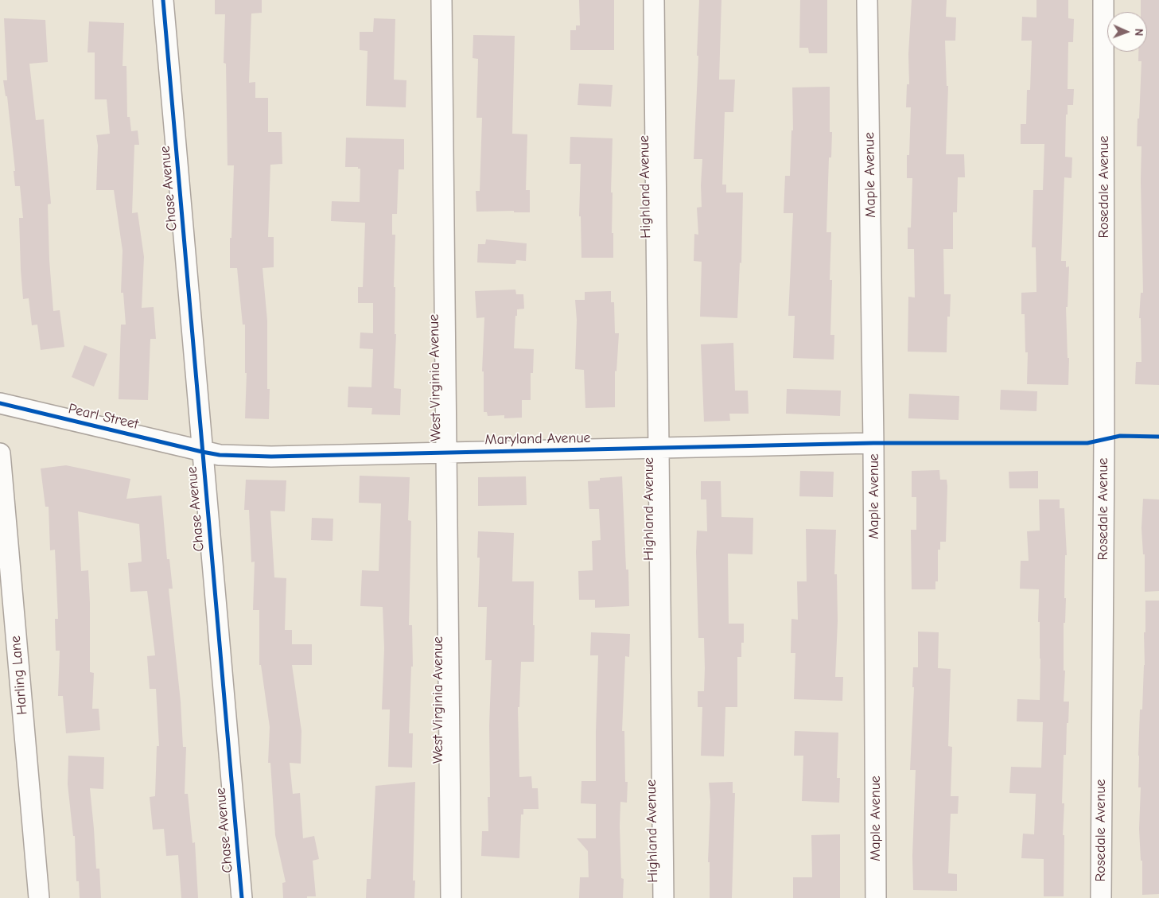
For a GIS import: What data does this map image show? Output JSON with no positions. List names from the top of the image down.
{
  "streets": {
    "street": [
      "Maple Avenue",
      "Highland Avenue",
      "Rosedale Avenue",
      "Chase Avenue",
      "West Virginia Avenue",
      "Pearl Street",
      "Maryland Avenue",
      "Harling Lane"
    ]
  },
  "crossings": [
    ["Maple Avenue", "Maryland Avenue"],
    ["Highland Avenue", "Maryland Avenue"],
    ["Chase Avenue", "Pearl Street"],
    ["Chase Avenue", "Maryland Avenue"],
    ["West Virginia Avenue", "Maryland Avenue"],
    ["Pearl Street", "Maryland Avenue"]
  ],
  "north": "right"
}
